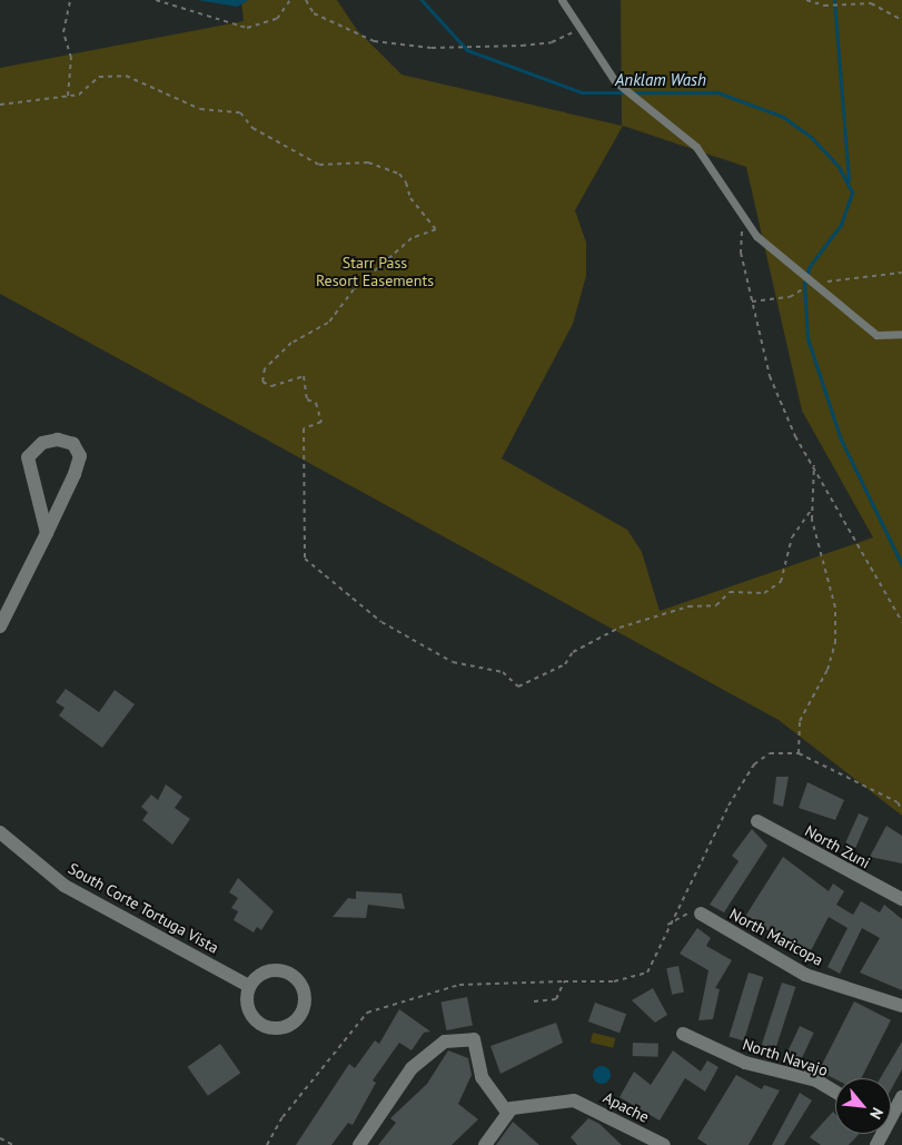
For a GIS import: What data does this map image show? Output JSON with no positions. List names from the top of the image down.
{
  "streets": {
    "street": [
      "North Zuni",
      "South Corte Tortuga Vista",
      "North Maricopa",
      "North Navajo",
      "Apache"
    ]
  },
  "water": ["Anklam Wash"],
  "parks": ["Starr Pass Resort Easements"],
  "north": "bottom right"
}
